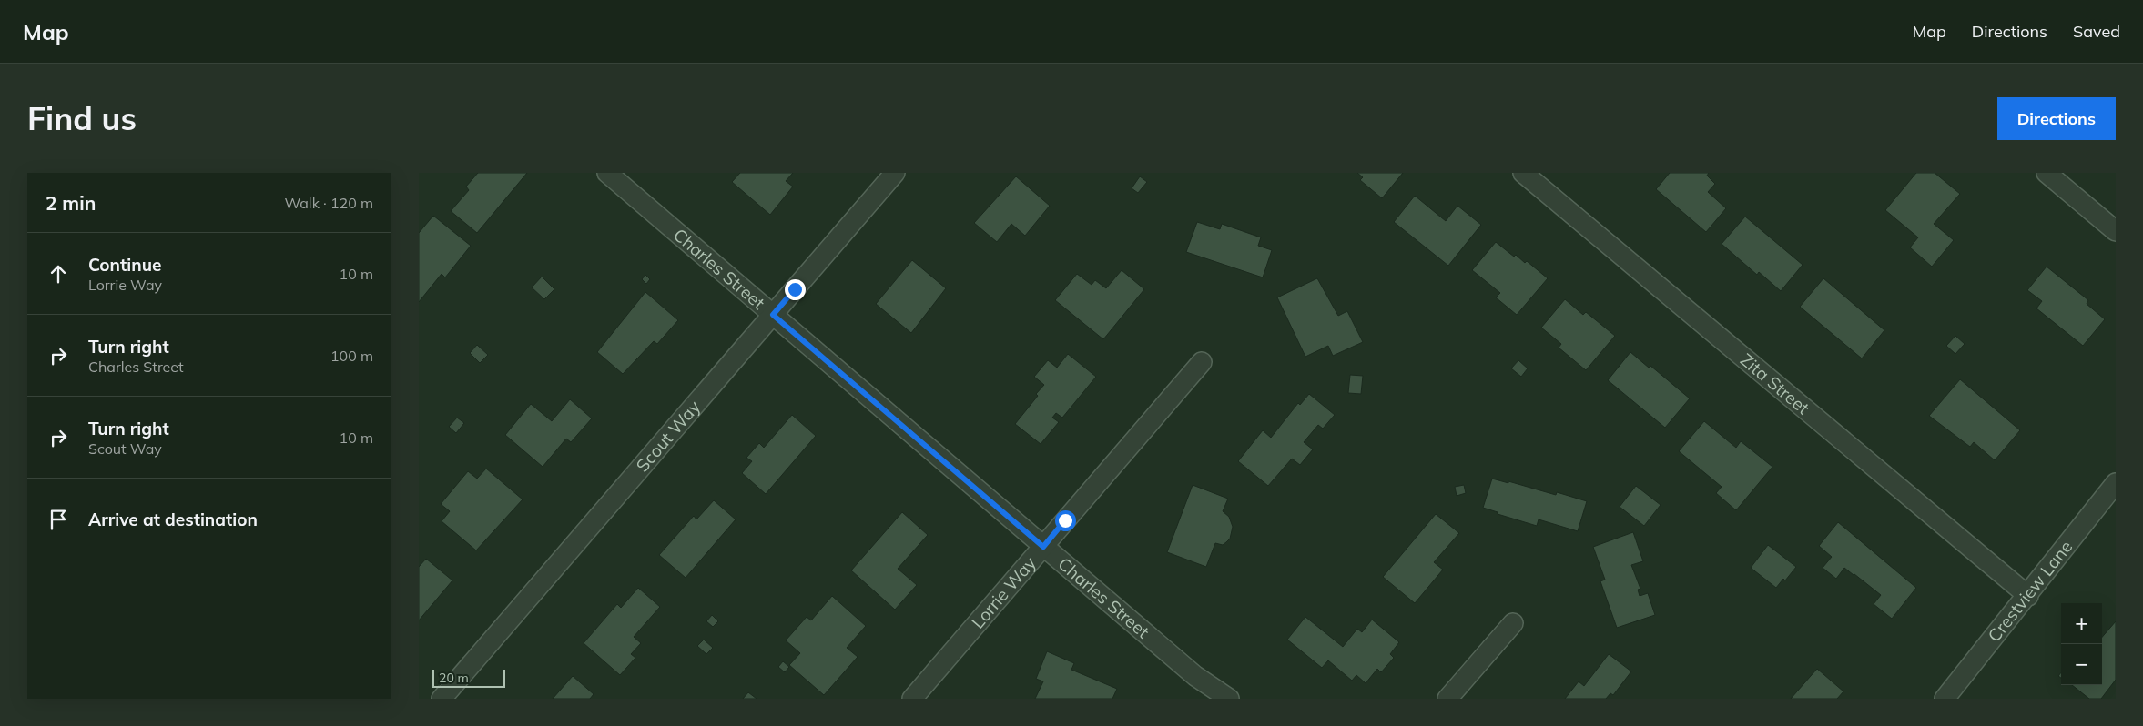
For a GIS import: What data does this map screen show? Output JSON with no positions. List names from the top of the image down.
{
  "streets": {
    "street": [
      "Charles Street",
      "Zita Street",
      "Scout Way",
      "Crestview Lane",
      "Lorrie Way"
    ]
  },
  "crossings": [
    ["Charles Street", "Scout Way"],
    ["Charles Street", "Lorrie Way"],
    ["Zita Street", "Crestview Lane"]
  ],
  "scale_bar": "20 m",
  "page": {
    "header": "Map",
    "nav": ["Map", "Directions", "Saved"],
    "buttons": "Directions",
    "title": "Find us",
    "heading": ["2 min", "Walk · 120 m"],
    "list": [
      ["Continue", "Lorrie Way", "10 m"],
      ["Turn right", "Charles Street", "100 m"],
      ["Turn right", "Scout Way", "10 m"],
      "Arrive at destination"
    ],
    "map_buttons": ["+", "−"],
    "scale": "20 m"
  }
}
